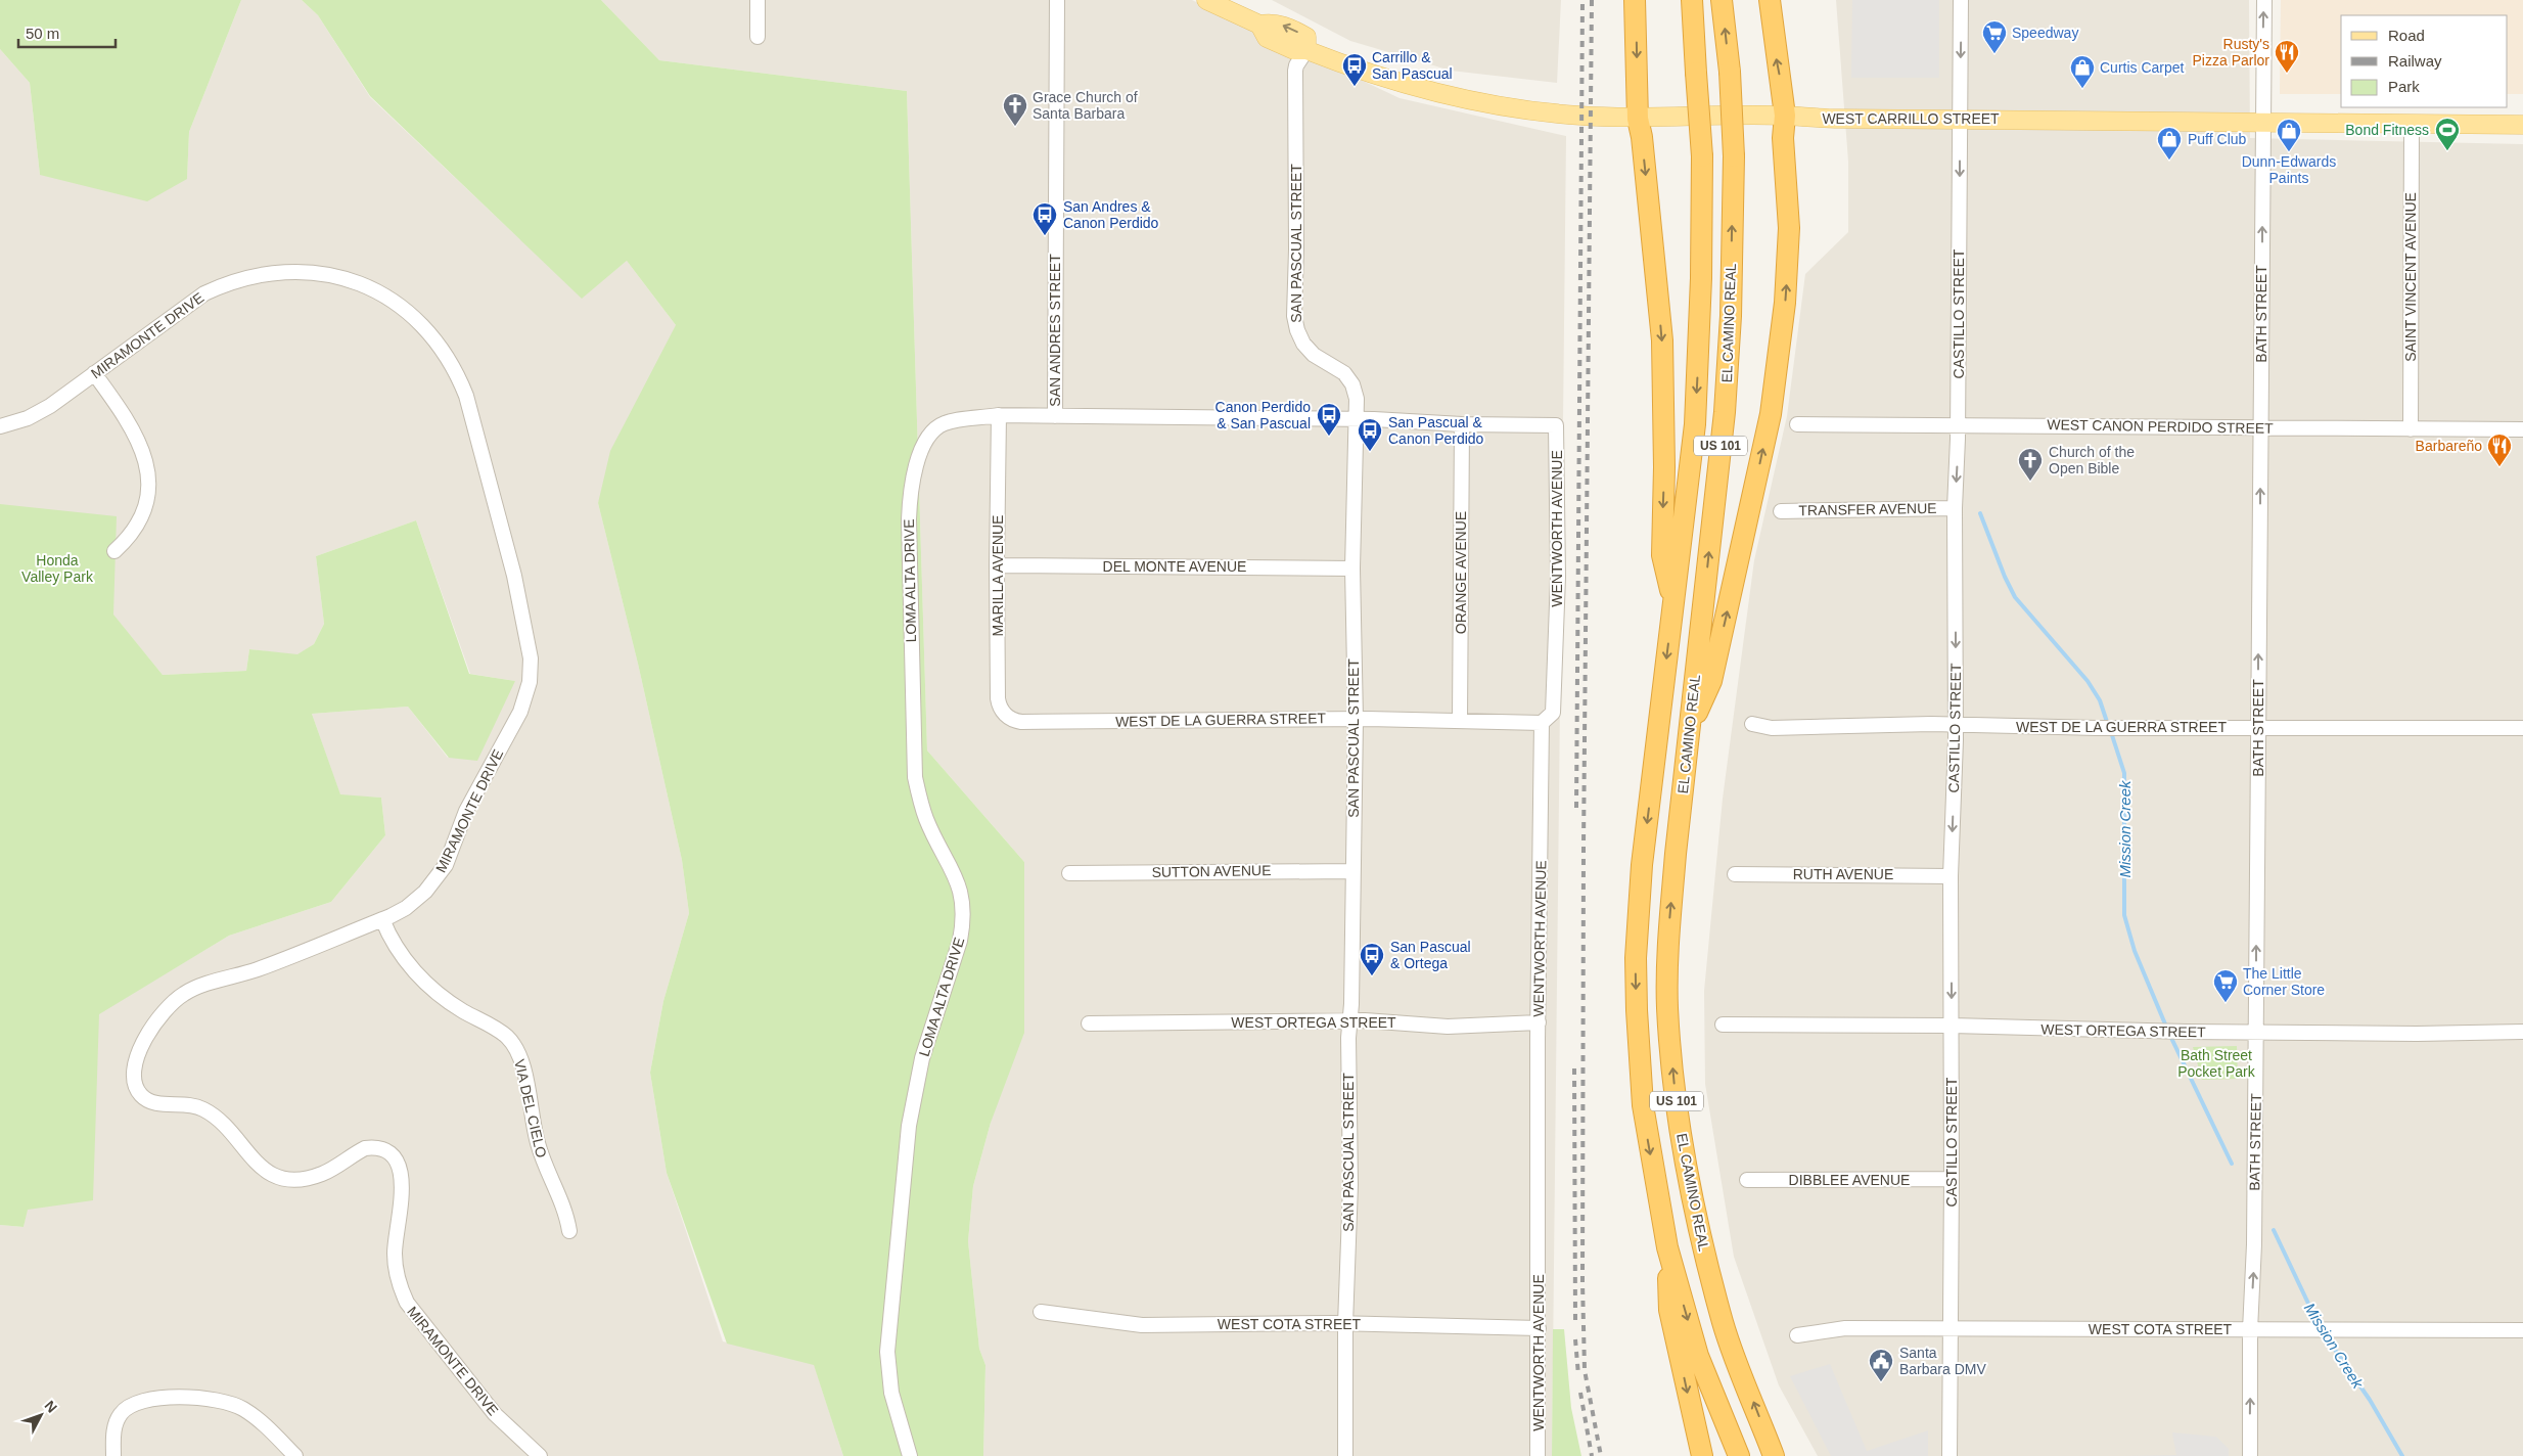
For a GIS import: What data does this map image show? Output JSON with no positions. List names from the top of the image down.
{
  "streets": {
    "highway": ["EL CAMINO REAL", "US 101"],
    "main road": ["WEST CARRILLO STREET"],
    "street": [
      "SAN PASCUAL STREET",
      "SAINT VINCENT AVENUE",
      "CASTILLO STREET",
      "BATH STREET",
      "SAN ANDRES STREET",
      "MIRAMONTE DRIVE",
      "WEST CANON PERDIDO STREET",
      "TRANSFER AVENUE",
      "WENTWORTH AVENUE",
      "DEL MONTE AVENUE",
      "ORANGE AVENUE",
      "MARILLA AVENUE",
      "LOMA ALTA DRIVE",
      "WEST DE LA GUERRA STREET",
      "SUTTON AVENUE",
      "RUTH AVENUE",
      "WEST ORTEGA STREET",
      "VIA DEL CIELO",
      "DIBBLEE AVENUE",
      "WEST COTA STREET"
    ]
  },
  "crossings": [
    ["WEST CARRILLO STREET", "SAN PASCUAL STREET"],
    ["WEST CARRILLO STREET", "SAINT VINCENT AVENUE"],
    ["WEST CARRILLO STREET", "CASTILLO STREET"],
    ["WEST CARRILLO STREET", "BATH STREET"],
    ["SAN PASCUAL STREET", "DEL MONTE AVENUE"],
    ["SAN PASCUAL STREET", "WEST DE LA GUERRA STREET"],
    ["SAN PASCUAL STREET", "SUTTON AVENUE"],
    ["SAN PASCUAL STREET", "WEST ORTEGA STREET"],
    ["SAN PASCUAL STREET", "WEST COTA STREET"],
    ["SAINT VINCENT AVENUE", "WEST CANON PERDIDO STREET"],
    ["CASTILLO STREET", "WEST CANON PERDIDO STREET"],
    ["CASTILLO STREET", "TRANSFER AVENUE"],
    ["CASTILLO STREET", "WEST DE LA GUERRA STREET"],
    ["CASTILLO STREET", "RUTH AVENUE"],
    ["CASTILLO STREET", "WEST ORTEGA STREET"],
    ["CASTILLO STREET", "DIBBLEE AVENUE"],
    ["CASTILLO STREET", "WEST COTA STREET"],
    ["BATH STREET", "WEST CANON PERDIDO STREET"],
    ["BATH STREET", "WEST DE LA GUERRA STREET"],
    ["BATH STREET", "WEST ORTEGA STREET"],
    ["BATH STREET", "WEST COTA STREET"],
    ["MIRAMONTE DRIVE", "VIA DEL CIELO"],
    ["WENTWORTH AVENUE", "ORANGE AVENUE"],
    ["WENTWORTH AVENUE", "WEST DE LA GUERRA STREET"],
    ["WENTWORTH AVENUE", "WEST ORTEGA STREET"],
    ["WENTWORTH AVENUE", "WEST COTA STREET"],
    ["DEL MONTE AVENUE", "MARILLA AVENUE"],
    ["ORANGE AVENUE", "WEST DE LA GUERRA STREET"],
    ["MARILLA AVENUE", "LOMA ALTA DRIVE"],
    ["MARILLA AVENUE", "WEST DE LA GUERRA STREET"]
  ],
  "one_way": ["CASTILLO STREET", "BATH STREET"],
  "water": ["Mission Creek"],
  "parks": ["Honda Valley Park", "Bath Street Pocket Park"],
  "places": {
    "supermarket": ["Speedway", "The Little Corner Store"],
    "restaurant": ["Rusty's Pizza Parlor", "Barbareño"],
    "bus stop": [
      "Carrillo & San Pascual",
      "San Andres & Canon Perdido",
      "Canon Perdido & San Pascual",
      "San Pascual & Canon Perdido",
      "San Pascual & Ortega"
    ],
    "shop": ["Curtis Carpet", "Dunn-Edwards Paints", "Puff Club"],
    "church": ["Grace Church of Santa Barbara", "Church of the Open Bible"],
    "sports": ["Bond Fitness"],
    "public building": ["Santa Barbara DMV"]
  },
  "legend": ["Road", "Railway", "Park"],
  "scale_bar": "50 m",
  "north": "top right"
}
